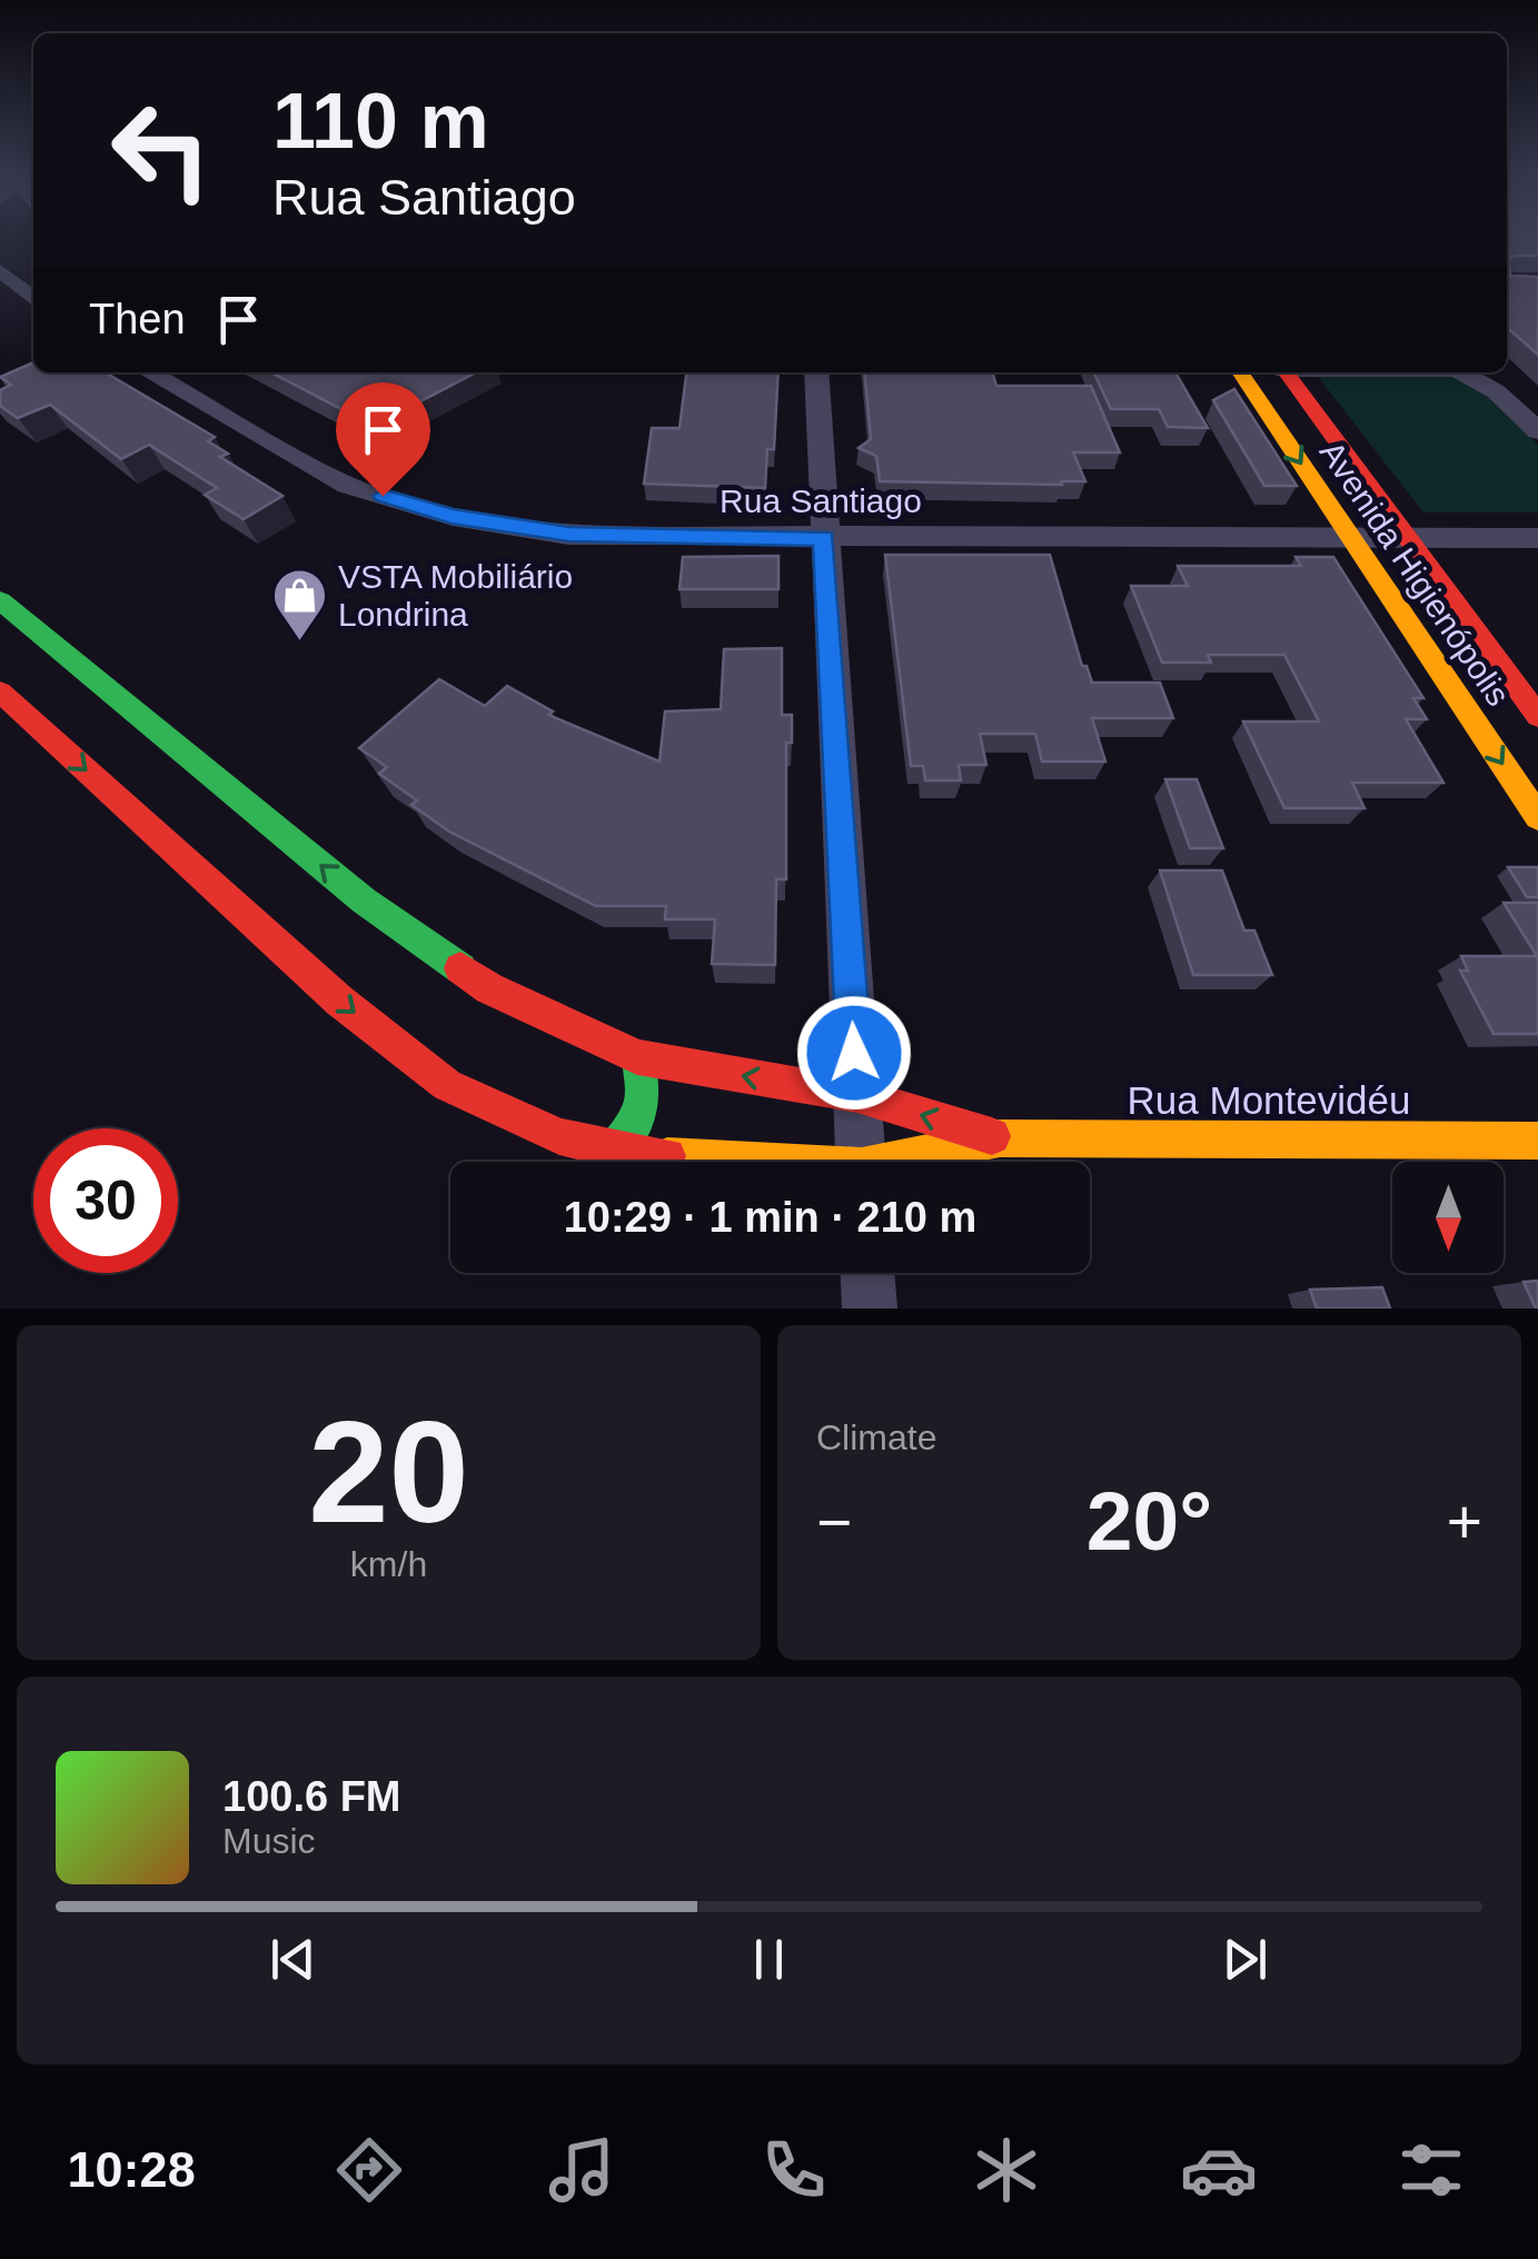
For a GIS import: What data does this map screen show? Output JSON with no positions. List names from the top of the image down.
{
  "streets": {
    "street": ["Rua Santiago", "Avenida Higienópolis", "Rua Montevidéu"]
  },
  "crossings": [
    ["Rua Santiago", "Avenida Higienópolis"]
  ],
  "places": {
    "shop": ["VSTA Mobiliário Londrina"]
  },
  "north": "bottom",
  "page": {
    "turn": ["110 m", "Rua Santiago"],
    "then": "Then",
    "limit": "30",
    "trip": "10:29 · 1 min · 210 m",
    "tile": [
      ["20", "km/h"],
      "Climate"
    ],
    "heat": ["−", "20°", "+"],
    "song": ["100.6 FM", "Music"],
    "tabs": "10:28"
  }
}
